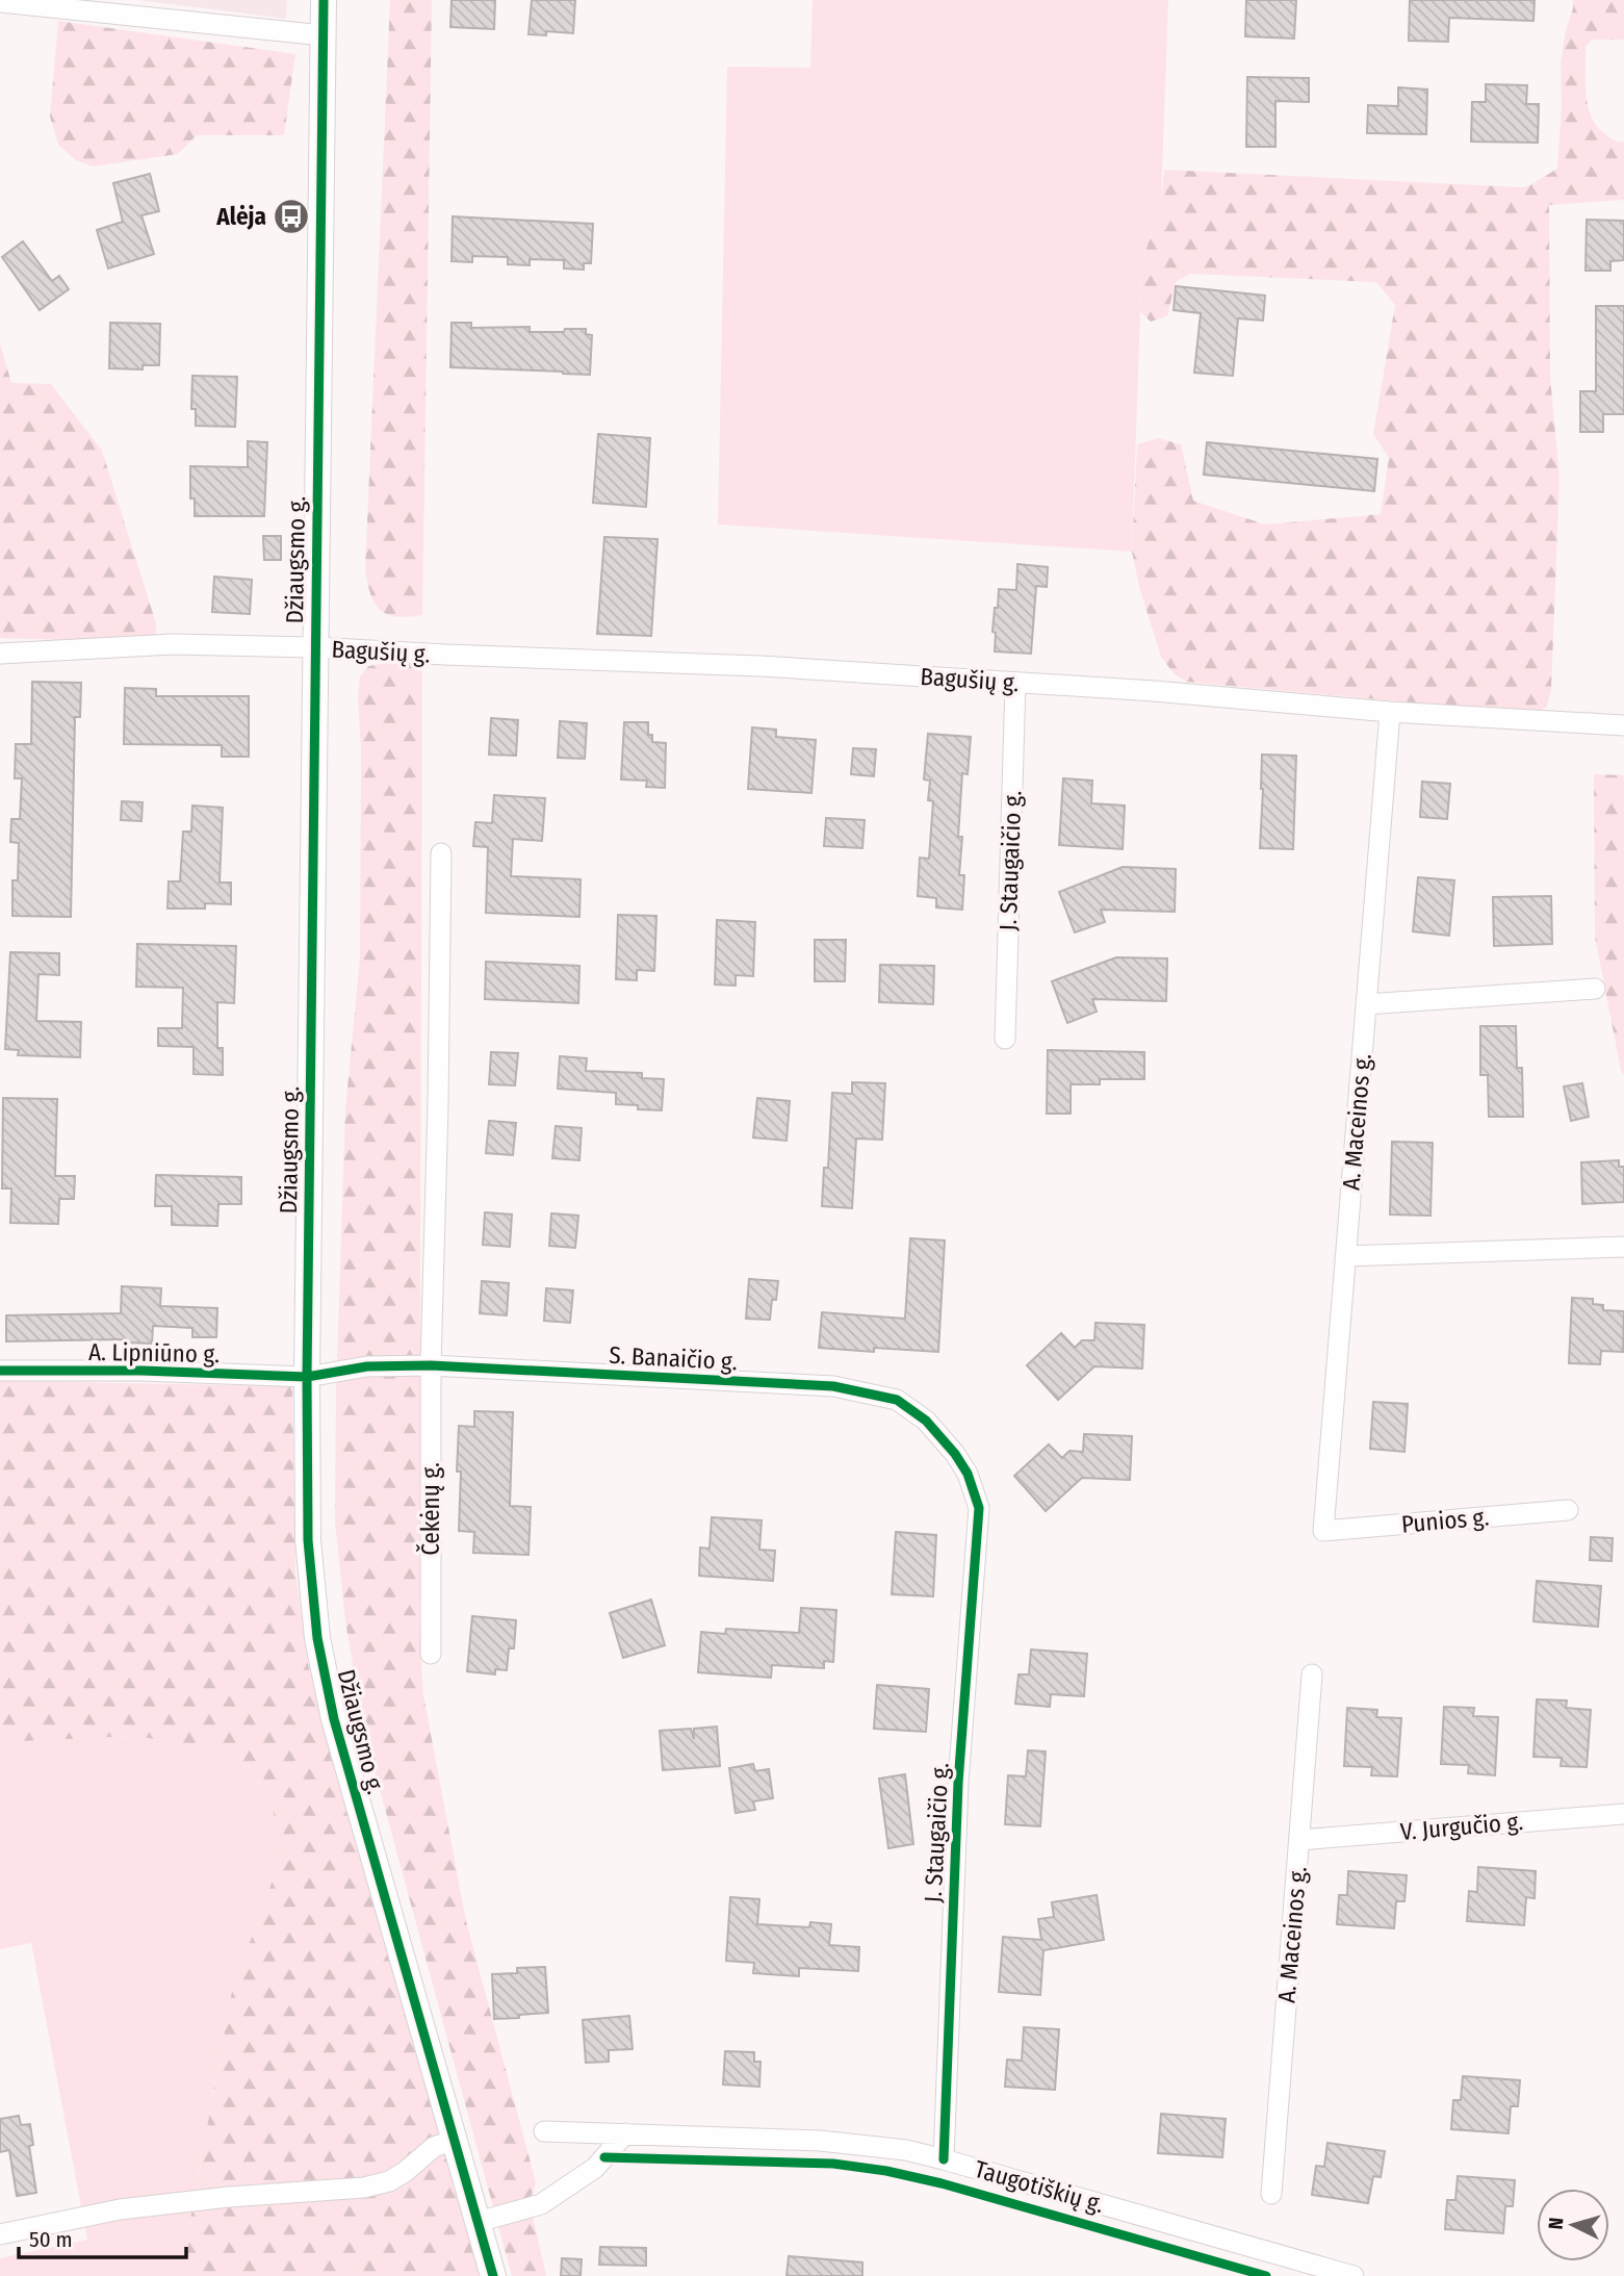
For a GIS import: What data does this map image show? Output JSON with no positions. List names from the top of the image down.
{
  "streets": {
    "street": [
      "Džiaugsmo g.",
      "Bagušių g.",
      "J. Staugaičio g.",
      "A. Maceinos g.",
      "A. Lipniūno g.",
      "S. Banaičio g.",
      "Čekėnų g.",
      "Punios g.",
      "V. Jurgučio g.",
      "Taugotiškių g."
    ]
  },
  "crossings": [
    ["Džiaugsmo g.", "Bagušių g."],
    ["Džiaugsmo g.", "A. Lipniūno g."],
    ["Džiaugsmo g.", "S. Banaičio g."],
    ["Bagušių g.", "J. Staugaičio g."],
    ["Bagušių g.", "A. Maceinos g."],
    ["J. Staugaičio g.", "S. Banaičio g."],
    ["J. Staugaičio g.", "Taugotiškių g."],
    ["A. Maceinos g.", "Punios g."],
    ["A. Maceinos g.", "V. Jurgučio g."],
    ["A. Lipniūno g.", "S. Banaičio g."],
    ["S. Banaičio g.", "Čekėnų g."]
  ],
  "places": {
    "bus stop": ["Alėja"]
  },
  "scale_bar": "50 m",
  "north": "left"
}
